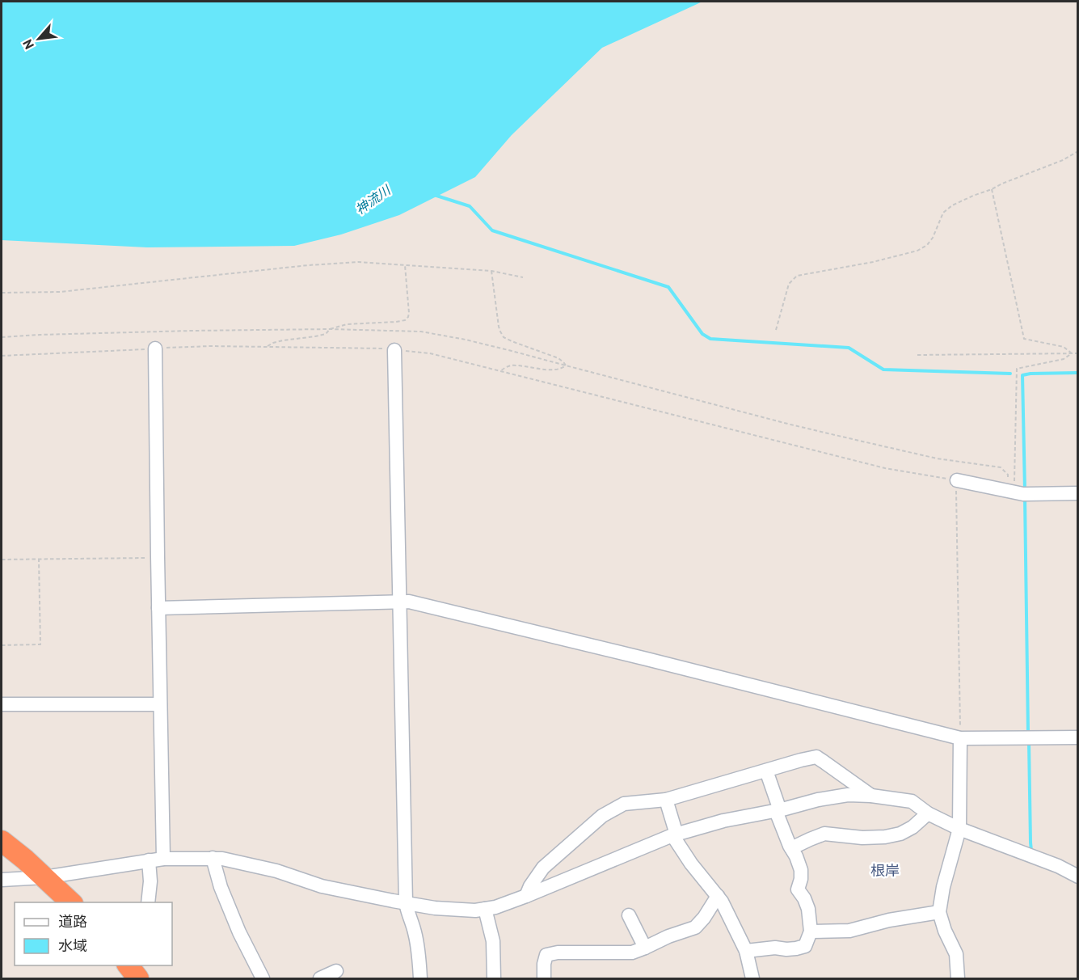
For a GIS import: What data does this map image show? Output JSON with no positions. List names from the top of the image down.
{
  "districts": ["根岸"],
  "water": ["神流川"],
  "legend": ["道路", "水域"],
  "north": "bottom left"
}
